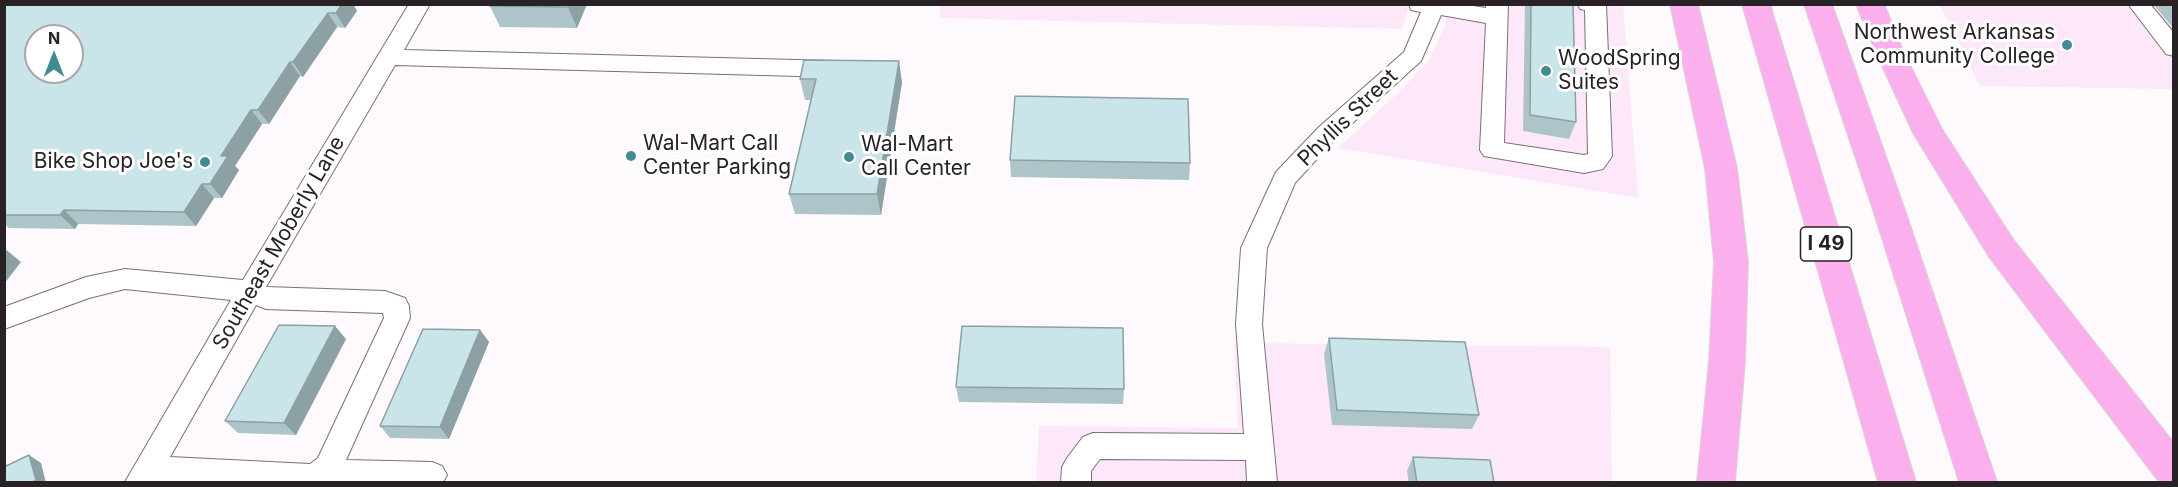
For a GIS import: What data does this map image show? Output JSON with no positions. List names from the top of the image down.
{
  "streets": {
    "highway": ["I 49"],
    "street": ["Phyllis Street", "Southeast Moberly Lane"]
  },
  "places": [
    "Northwest Arkansas Community College",
    "WoodSpring Suites",
    "Wal-Mart Call Center Parking",
    "Wal-Mart Call Center",
    "Bike Shop Joe's"
  ],
  "north": "top"
}
